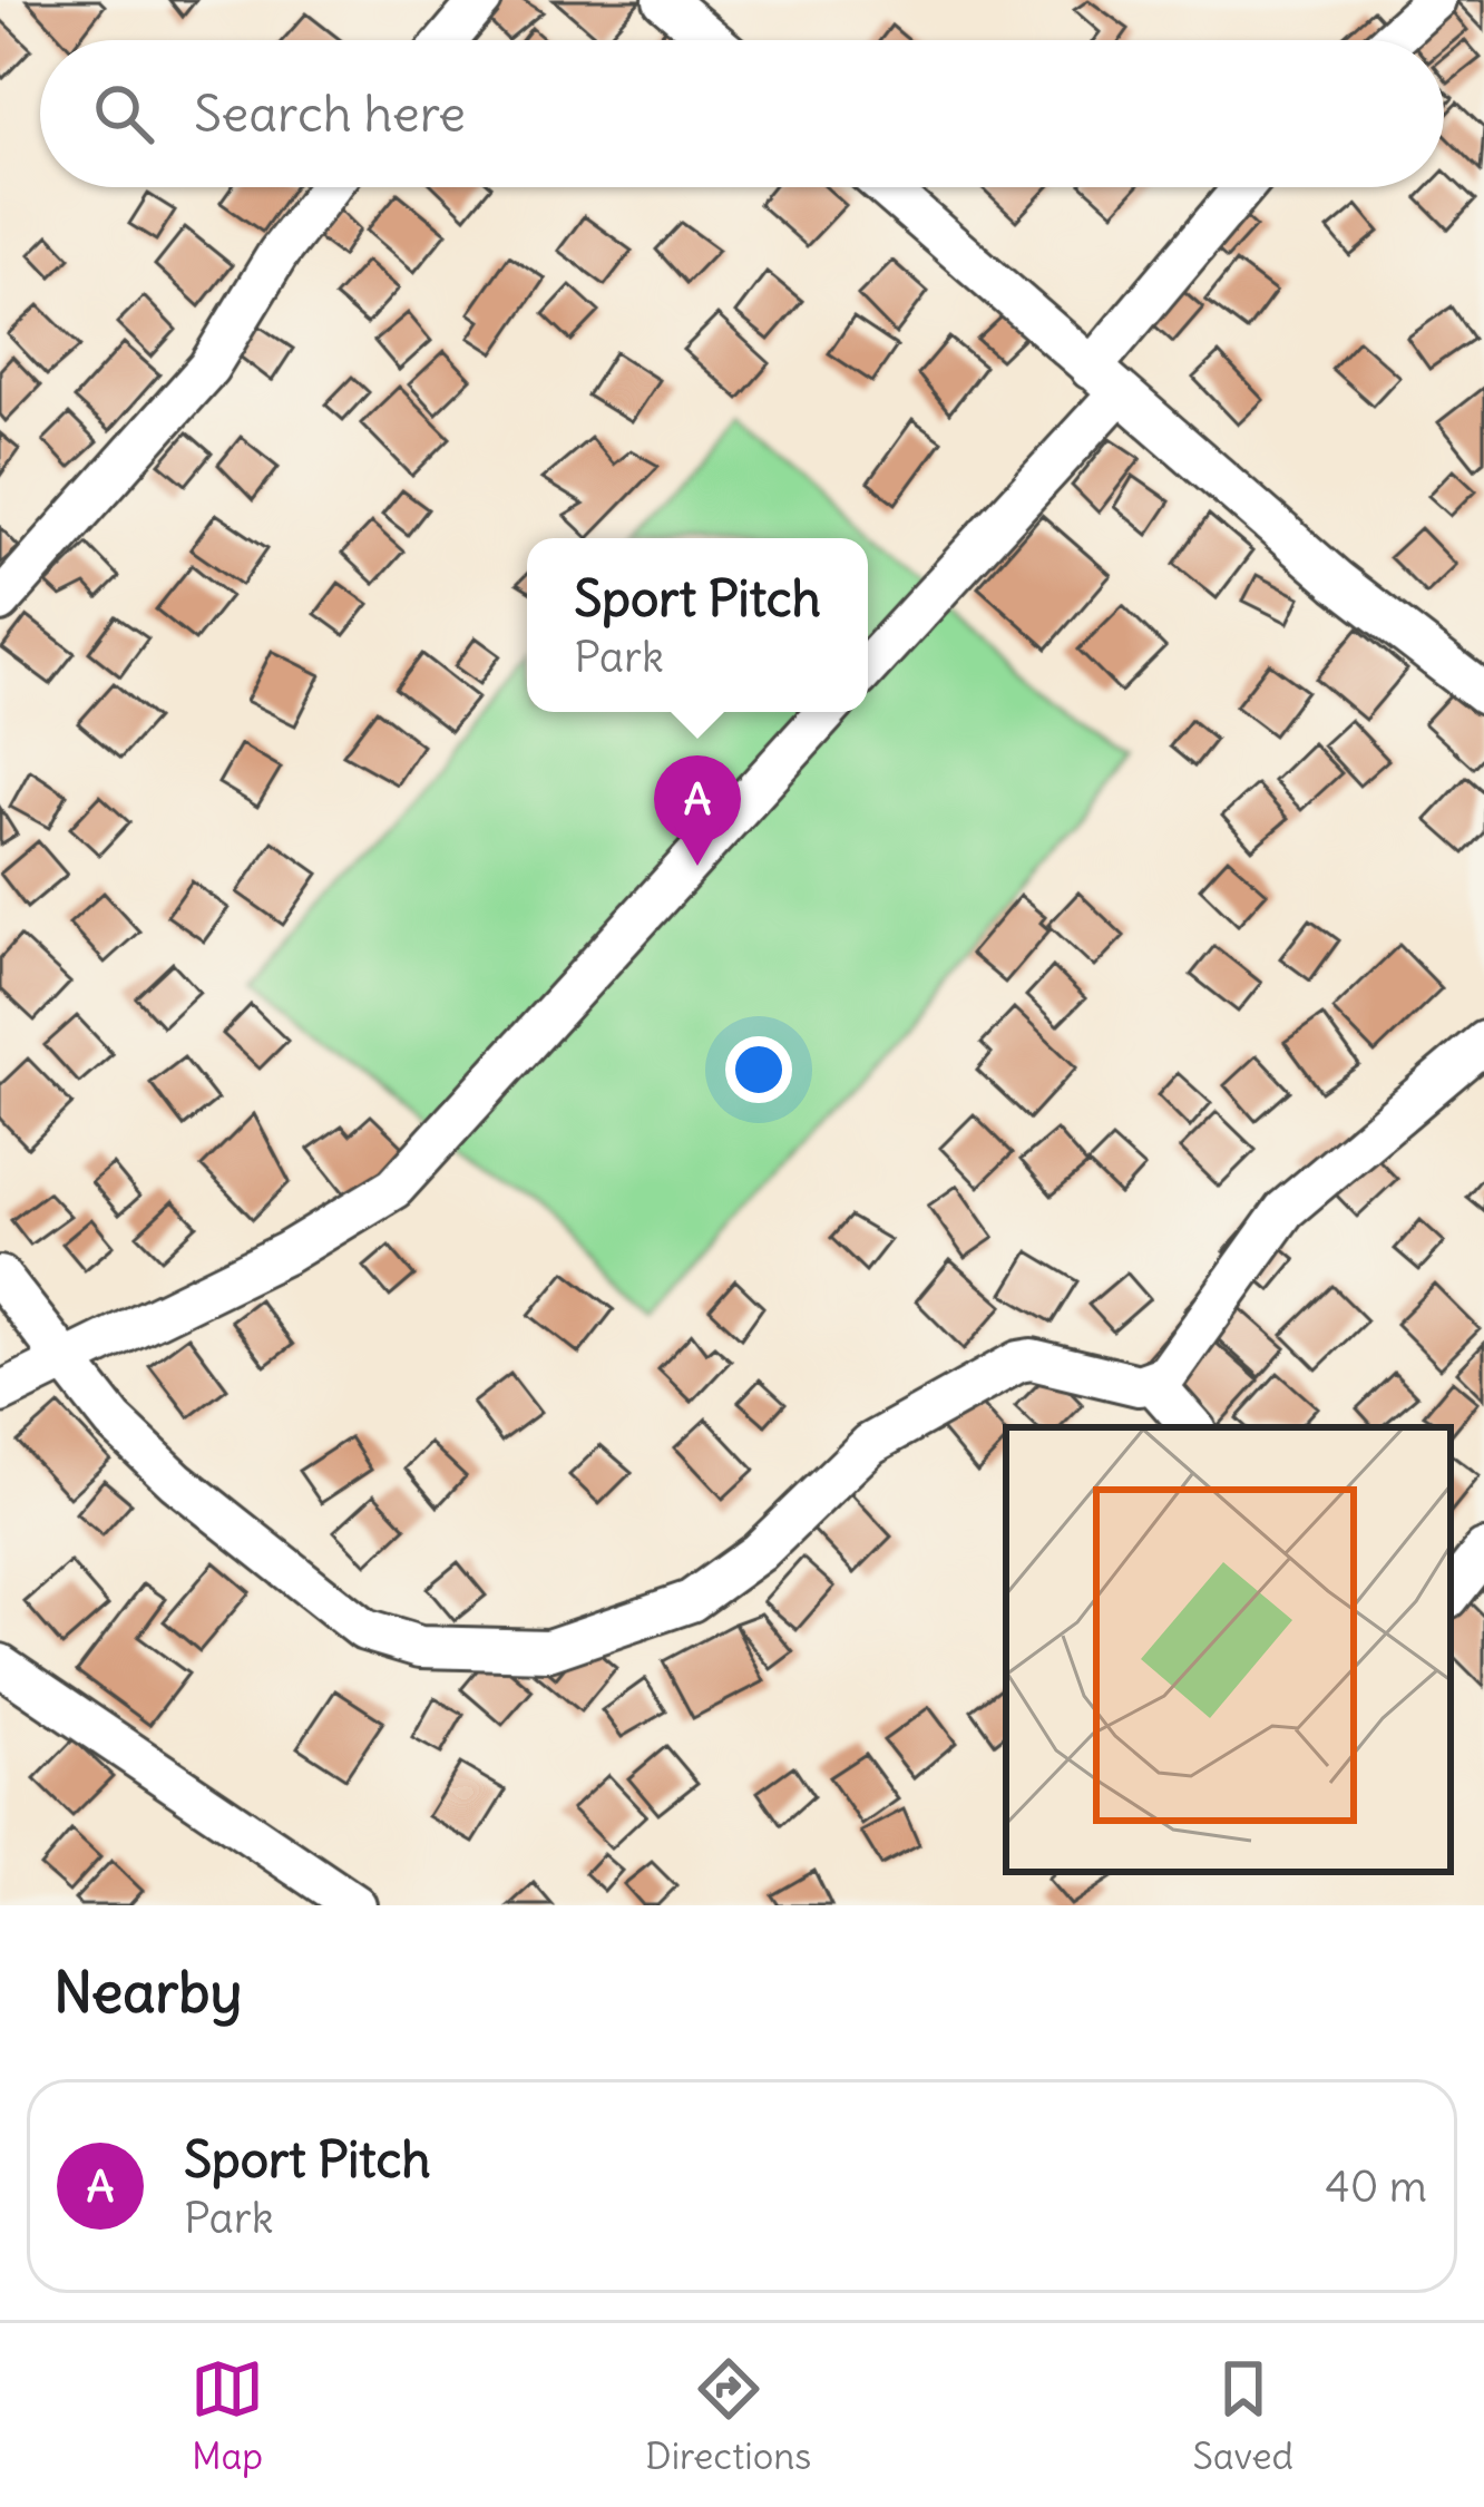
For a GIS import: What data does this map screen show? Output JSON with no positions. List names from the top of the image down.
{
  "page": {
    "search": "Search here",
    "popup": ["Sport Pitch", "Park"],
    "pins": "A",
    "heading": "Nearby",
    "list": [
      {
        "mark": "A",
        "name": "Sport Pitch",
        "note": "Park",
        "value": "40 m"
      }
    ],
    "nav": ["Map", "Directions", "Saved"]
  }
}
